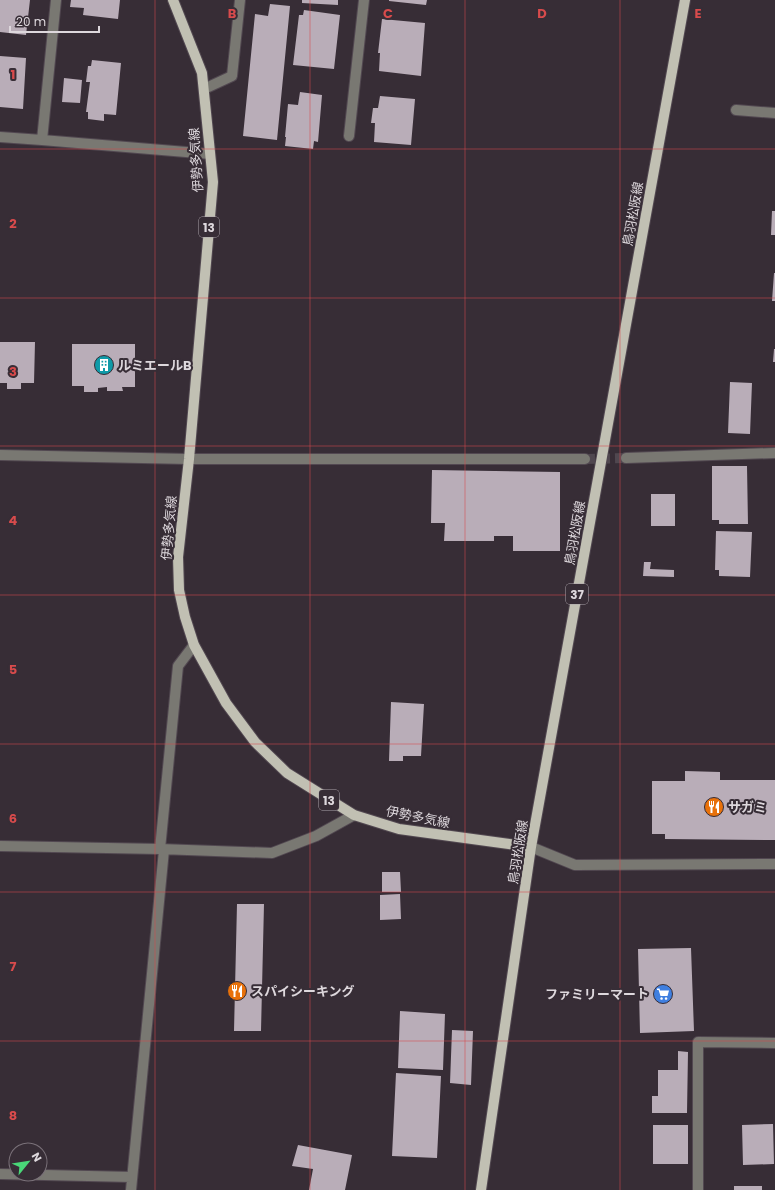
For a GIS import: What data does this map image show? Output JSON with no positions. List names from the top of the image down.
{
  "streets": {
    "main road": [
      "伊勢多気線",
      "鳥羽松阪線",
      "13",
      "37"
    ]
  },
  "crossings": [
    ["伊勢多気線", "鳥羽松阪線"]
  ],
  "places": {
    "building": ["ルミエールB"],
    "restaurant": ["サガミ", "スパイシーキング"],
    "supermarket": ["ファミリーマート"]
  },
  "scale_bar": "20 m",
  "north": "top right",
  "grid": {
    "columns": [
      "B",
      "C",
      "D",
      "E"
    ],
    "rows": [
      "1",
      "2",
      "3",
      "4",
      "5",
      "6",
      "7",
      "8"
    ]
  }
}
